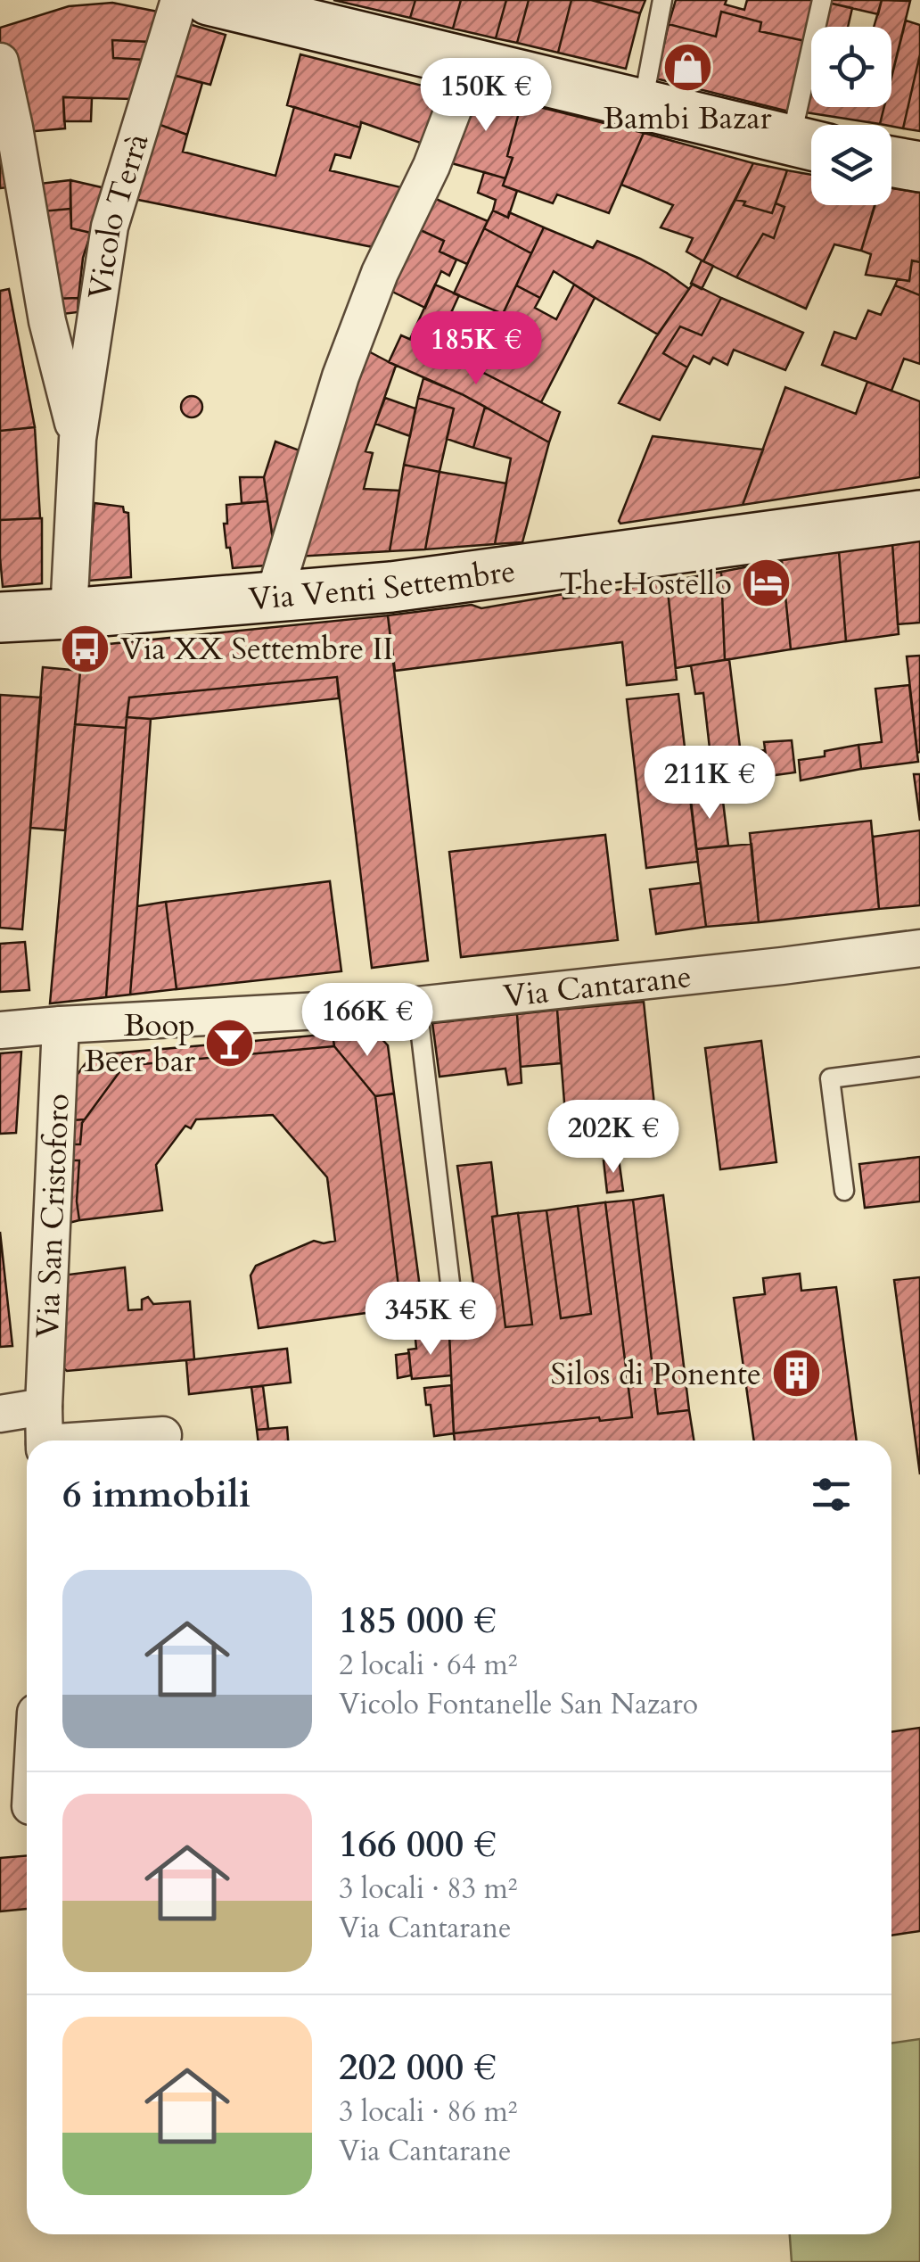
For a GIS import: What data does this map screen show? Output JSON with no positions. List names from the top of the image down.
{
  "streets": {
    "street": [
      "Vicolo Terrà",
      "Via Venti Settembre",
      "Via Cantarane",
      "Via San Cristoforo"
    ]
  },
  "crossings": [
    ["Vicolo Terrà", "Via Venti Settembre"],
    ["Via Cantarane", "Via San Cristoforo"]
  ],
  "places": {
    "shop": ["Bambi Bazar"],
    "hotel": ["The Hostello"],
    "bus stop": ["Via XX Settembre II"],
    "bar": ["Boop Beer bar"],
    "building": ["Silos di Ponente"]
  },
  "page": {
    "price": [
      "150K €",
      "185K €",
      "211K €",
      "166K €",
      "202K €",
      "345K €"
    ],
    "heading": "6 immobili",
    "list": [
      {
        "name": "185 000 €",
        "note": "2 locali · 64 m² · Vicolo Fontanelle San Nazaro"
      },
      {
        "name": "166 000 €",
        "note": "3 locali · 83 m² · Via Cantarane"
      },
      {
        "name": "202 000 €",
        "note": "3 locali · 86 m² · Via Cantarane"
      }
    ]
  }
}
